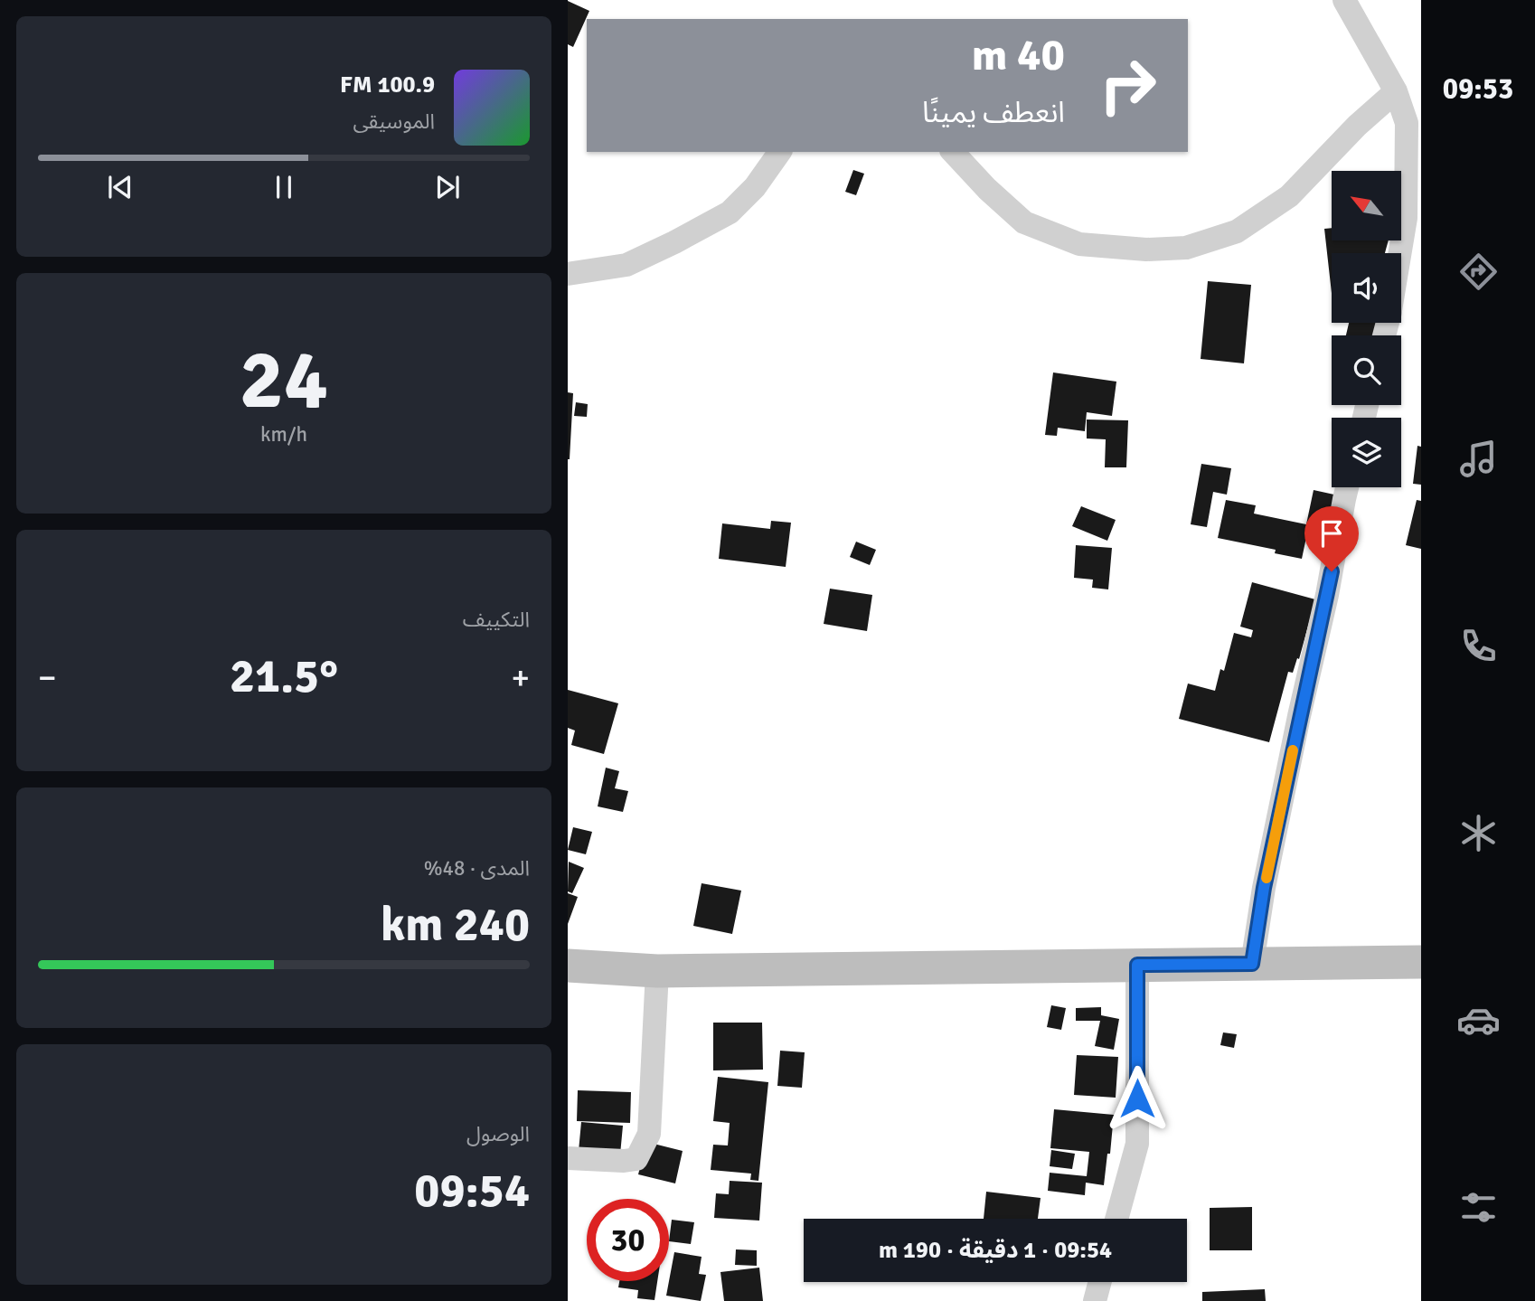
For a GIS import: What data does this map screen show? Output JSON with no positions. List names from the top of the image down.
{
  "north": "top left",
  "page": {
    "tabs": "09:53",
    "turn": ["40 m", "انعطف يمينًا"],
    "song": ["100.9 FM", "الموسيقى"],
    "tile": [
      ["24", "km/h"],
      "التكييف",
      ["المدى · 48%", "240 km"],
      ["الوصول", "09:54"]
    ],
    "heat": ["−", "21.5°", "+"],
    "limit": "30",
    "trip": "09:54 · 1 دقيقة · 190 m"
  }
}
